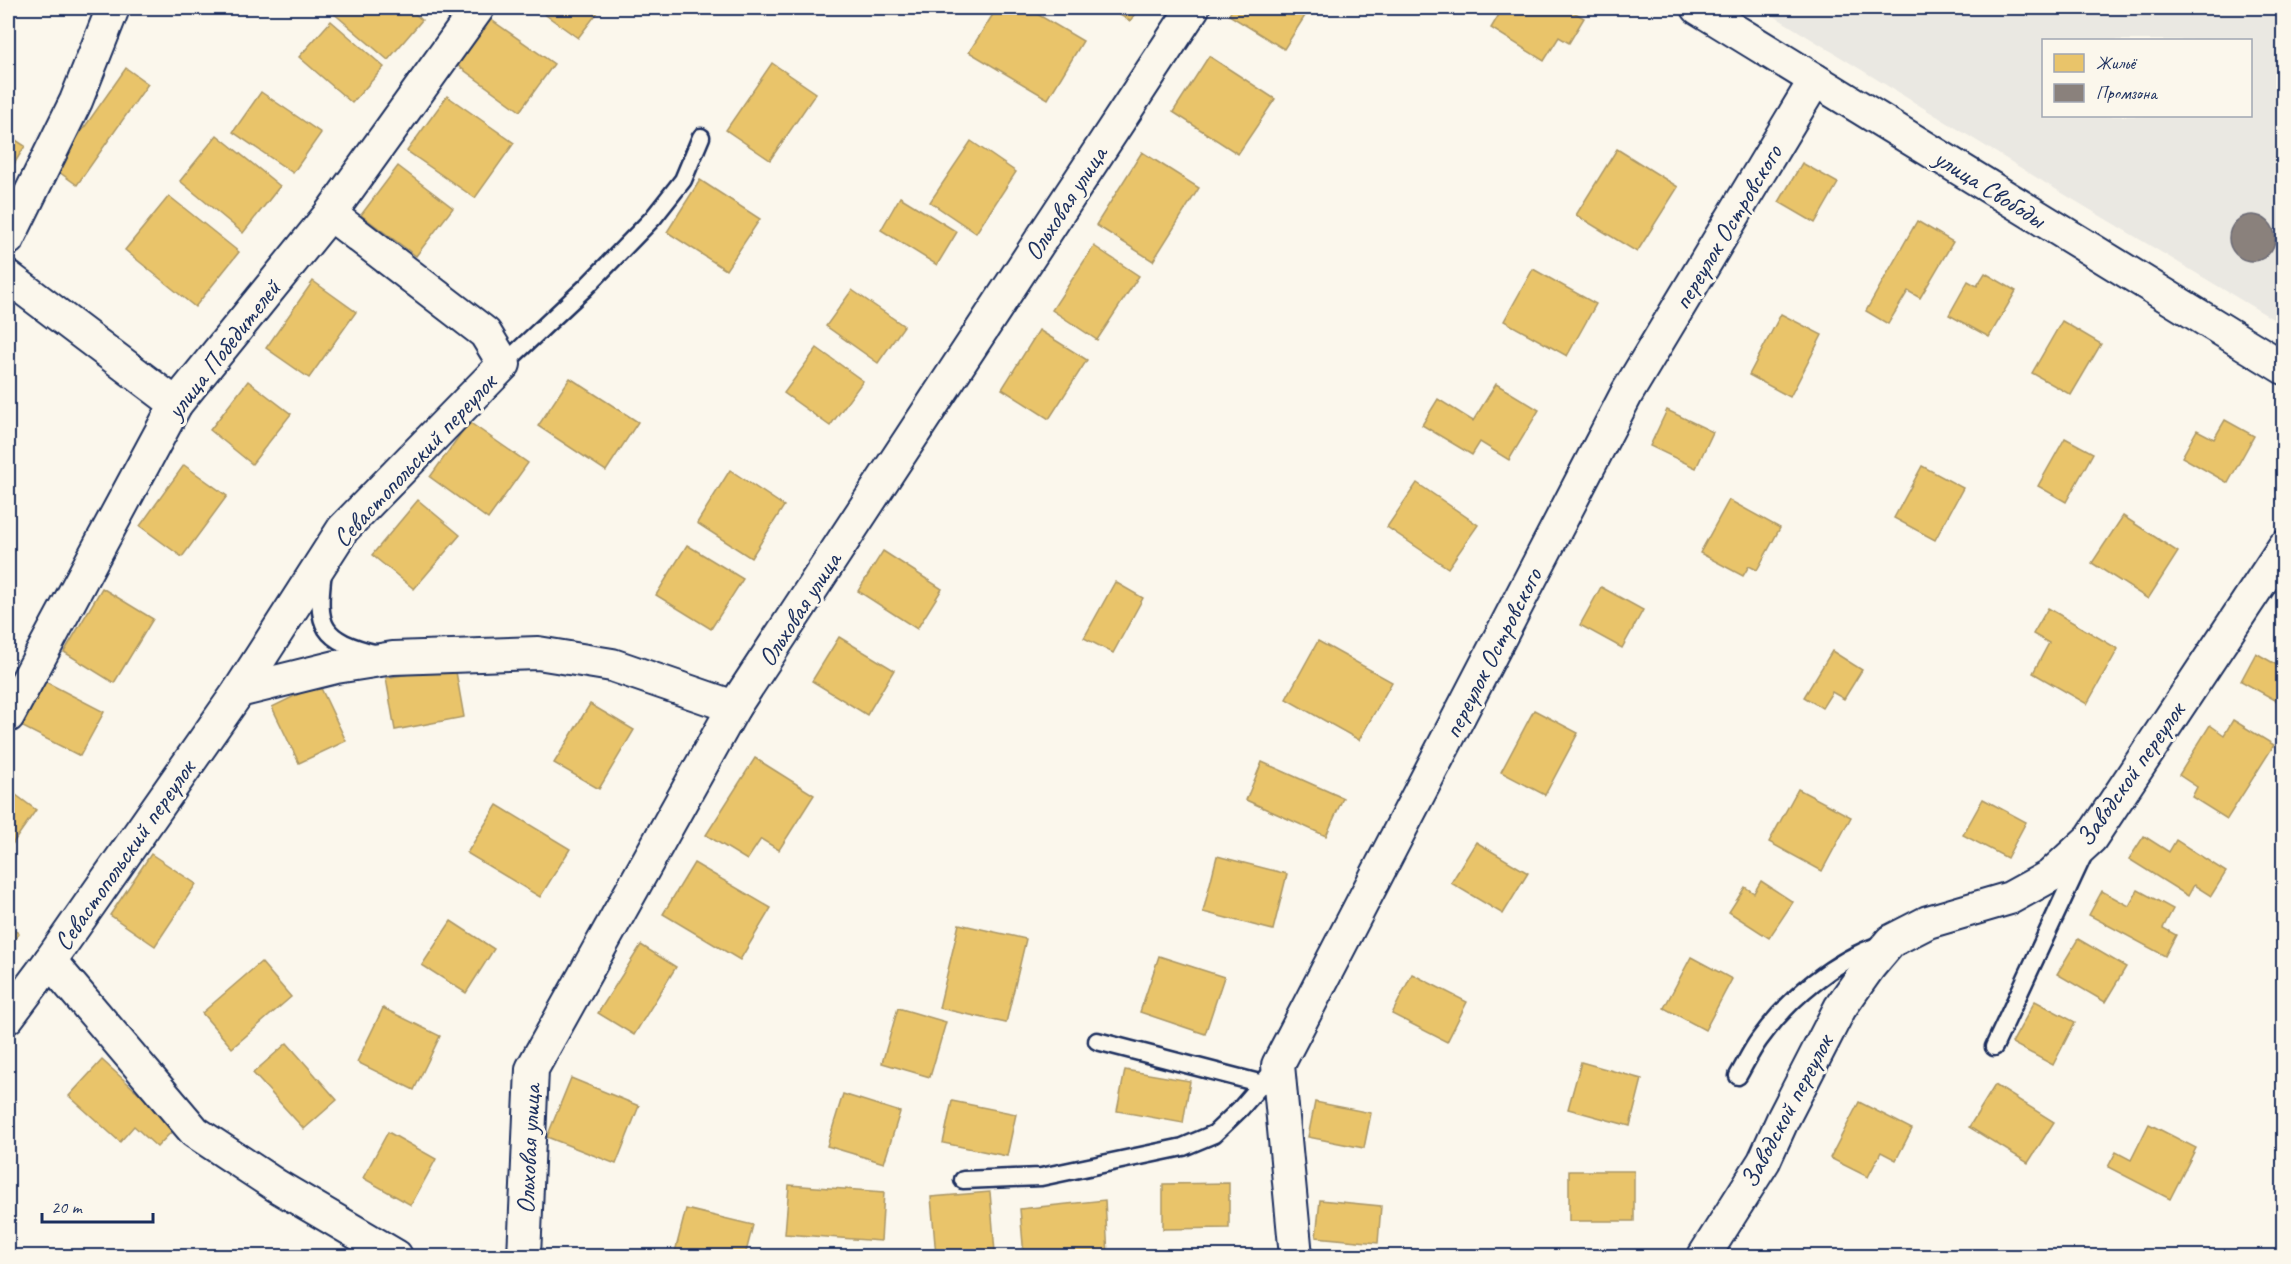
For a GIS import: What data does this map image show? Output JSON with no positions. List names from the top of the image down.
{
  "streets": {
    "street": [
      "улица Свободы",
      "Ольховая улица",
      "переулок Островского",
      "улица Победителей",
      "Севастопольский переулок",
      "Заводской переулок"
    ]
  },
  "crossings": [
    ["улица Свободы", "переулок Островского"],
    ["улица Победителей", "Севастопольский переулок"]
  ],
  "legend": ["Жильё", "Промзона"],
  "scale_bar": "20 m"
}
